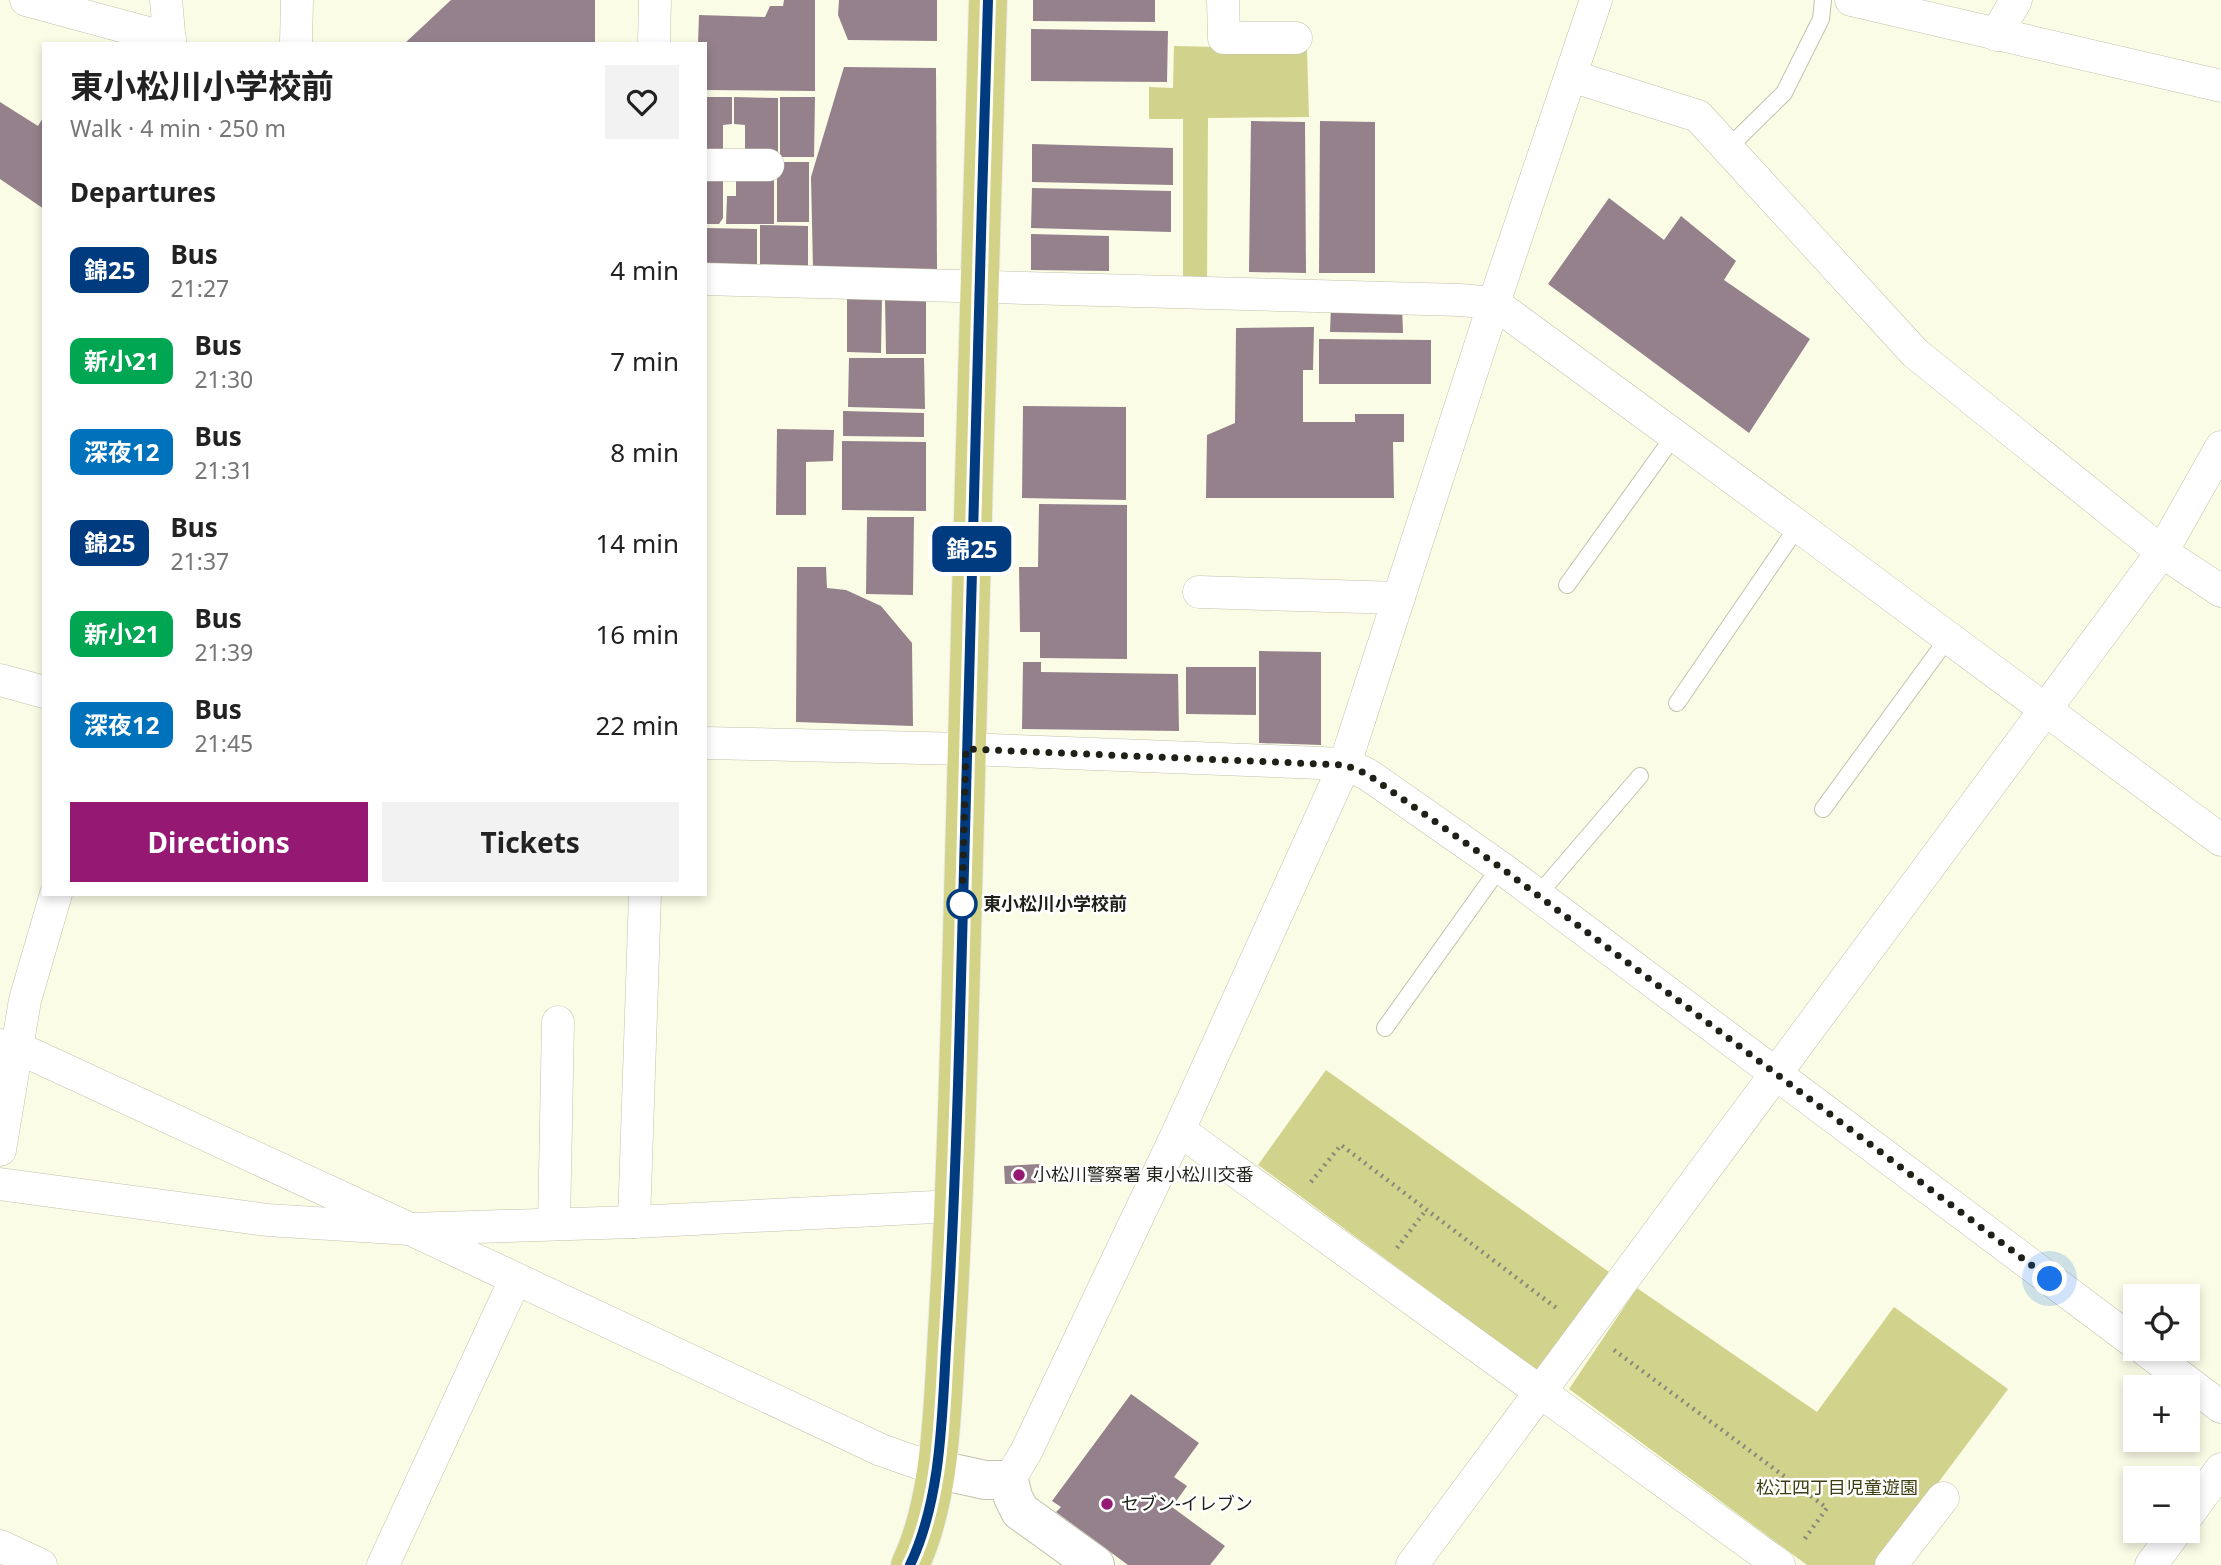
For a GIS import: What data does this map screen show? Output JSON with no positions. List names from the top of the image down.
{
  "parks": ["松江四丁目児童遊園"],
  "places": ["東小松川小学校前", "小松川警察署 東小松川交番", "セブン-イレブン"],
  "lines": ["bus line 錦25"],
  "page": {
    "on_map": "錦25",
    "heading": [
      ["東小松川小学校前", "Walk · 4 min · 250 m"],
      "Departures"
    ],
    "list": [
      {
        "mark": "錦25",
        "name": "Bus",
        "note": "21:27",
        "value": "4 min"
      },
      {
        "mark": "新小21",
        "name": "Bus",
        "note": "21:30",
        "value": "7 min"
      },
      {
        "mark": "深夜12",
        "name": "Bus",
        "note": "21:31",
        "value": "8 min"
      },
      {
        "mark": "錦25",
        "name": "Bus",
        "note": "21:37",
        "value": "14 min"
      },
      {
        "mark": "新小21",
        "name": "Bus",
        "note": "21:39",
        "value": "16 min"
      },
      {
        "mark": "深夜12",
        "name": "Bus",
        "note": "21:45",
        "value": "22 min"
      }
    ],
    "buttons": ["Directions", "Tickets"],
    "map_buttons": ["+", "−"]
  }
}
